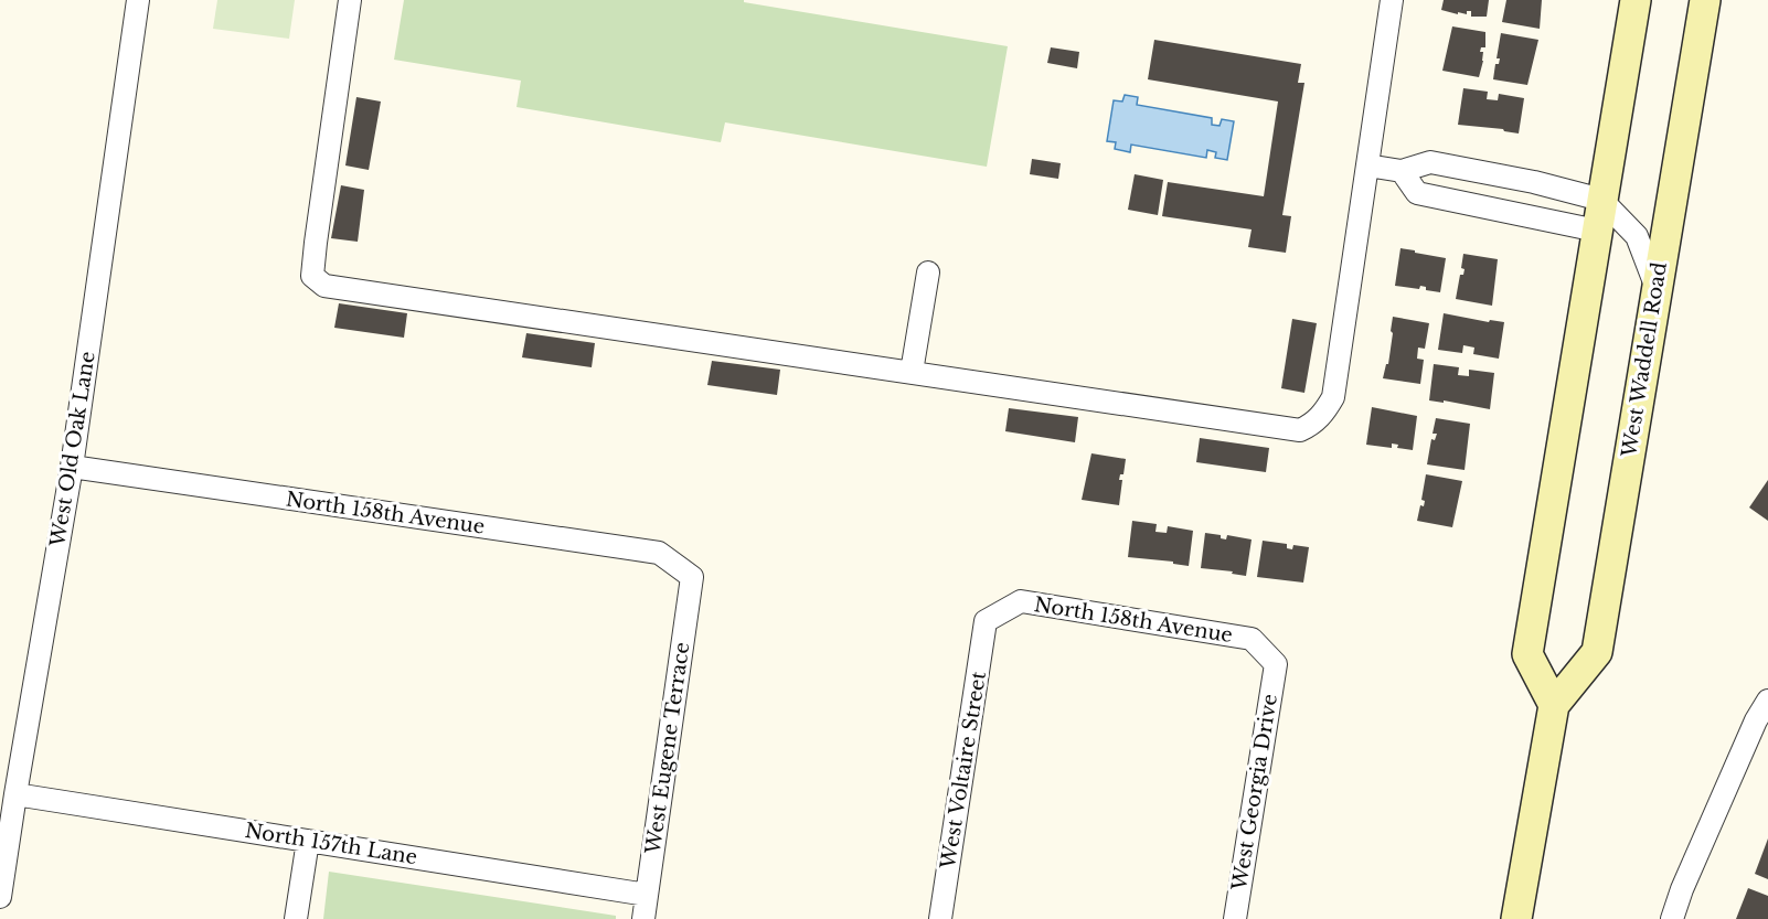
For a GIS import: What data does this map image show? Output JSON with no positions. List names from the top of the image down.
{
  "streets": {
    "main road": ["West Waddell Road"],
    "street": [
      "West Old Oak Lane",
      "North 158th Avenue",
      "West Eugene Terrace",
      "West Voltaire Street",
      "West Georgia Drive",
      "North 157th Lane"
    ]
  },
  "crossings": [
    ["West Old Oak Lane", "North 158th Avenue"],
    ["West Old Oak Lane", "North 157th Lane"],
    ["North 158th Avenue", "West Eugene Terrace"],
    ["North 158th Avenue", "West Voltaire Street"],
    ["North 158th Avenue", "West Georgia Drive"],
    ["West Eugene Terrace", "North 157th Lane"]
  ]
}
